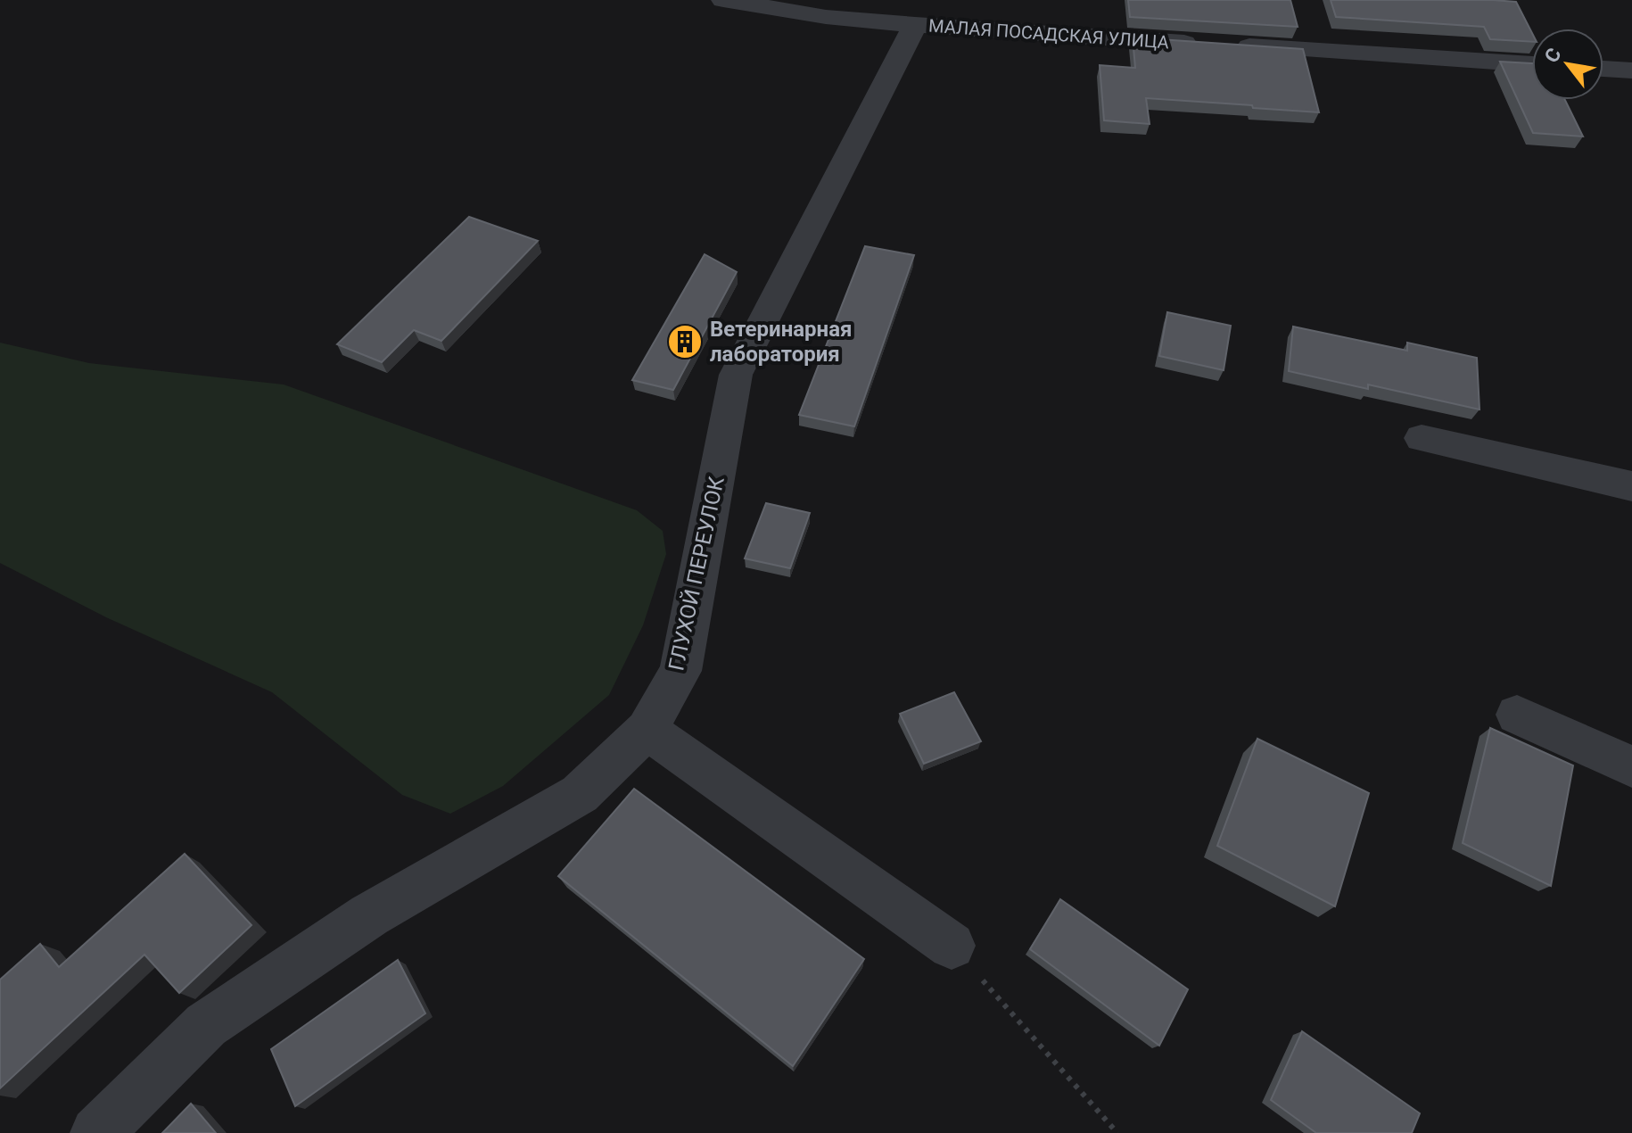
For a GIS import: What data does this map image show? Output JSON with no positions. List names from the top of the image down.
{
  "streets": {
    "street": ["МАЛАЯ ПОСАДСКАЯ УЛИЦА", "ГЛУХОЙ ПЕРЕУЛОК"]
  },
  "crossings": [
    ["МАЛАЯ ПОСАДСКАЯ УЛИЦА", "ГЛУХОЙ ПЕРЕУЛОК"]
  ],
  "places": {
    "building": ["Ветеринарная лаборатория"]
  },
  "north": "top left"
}
